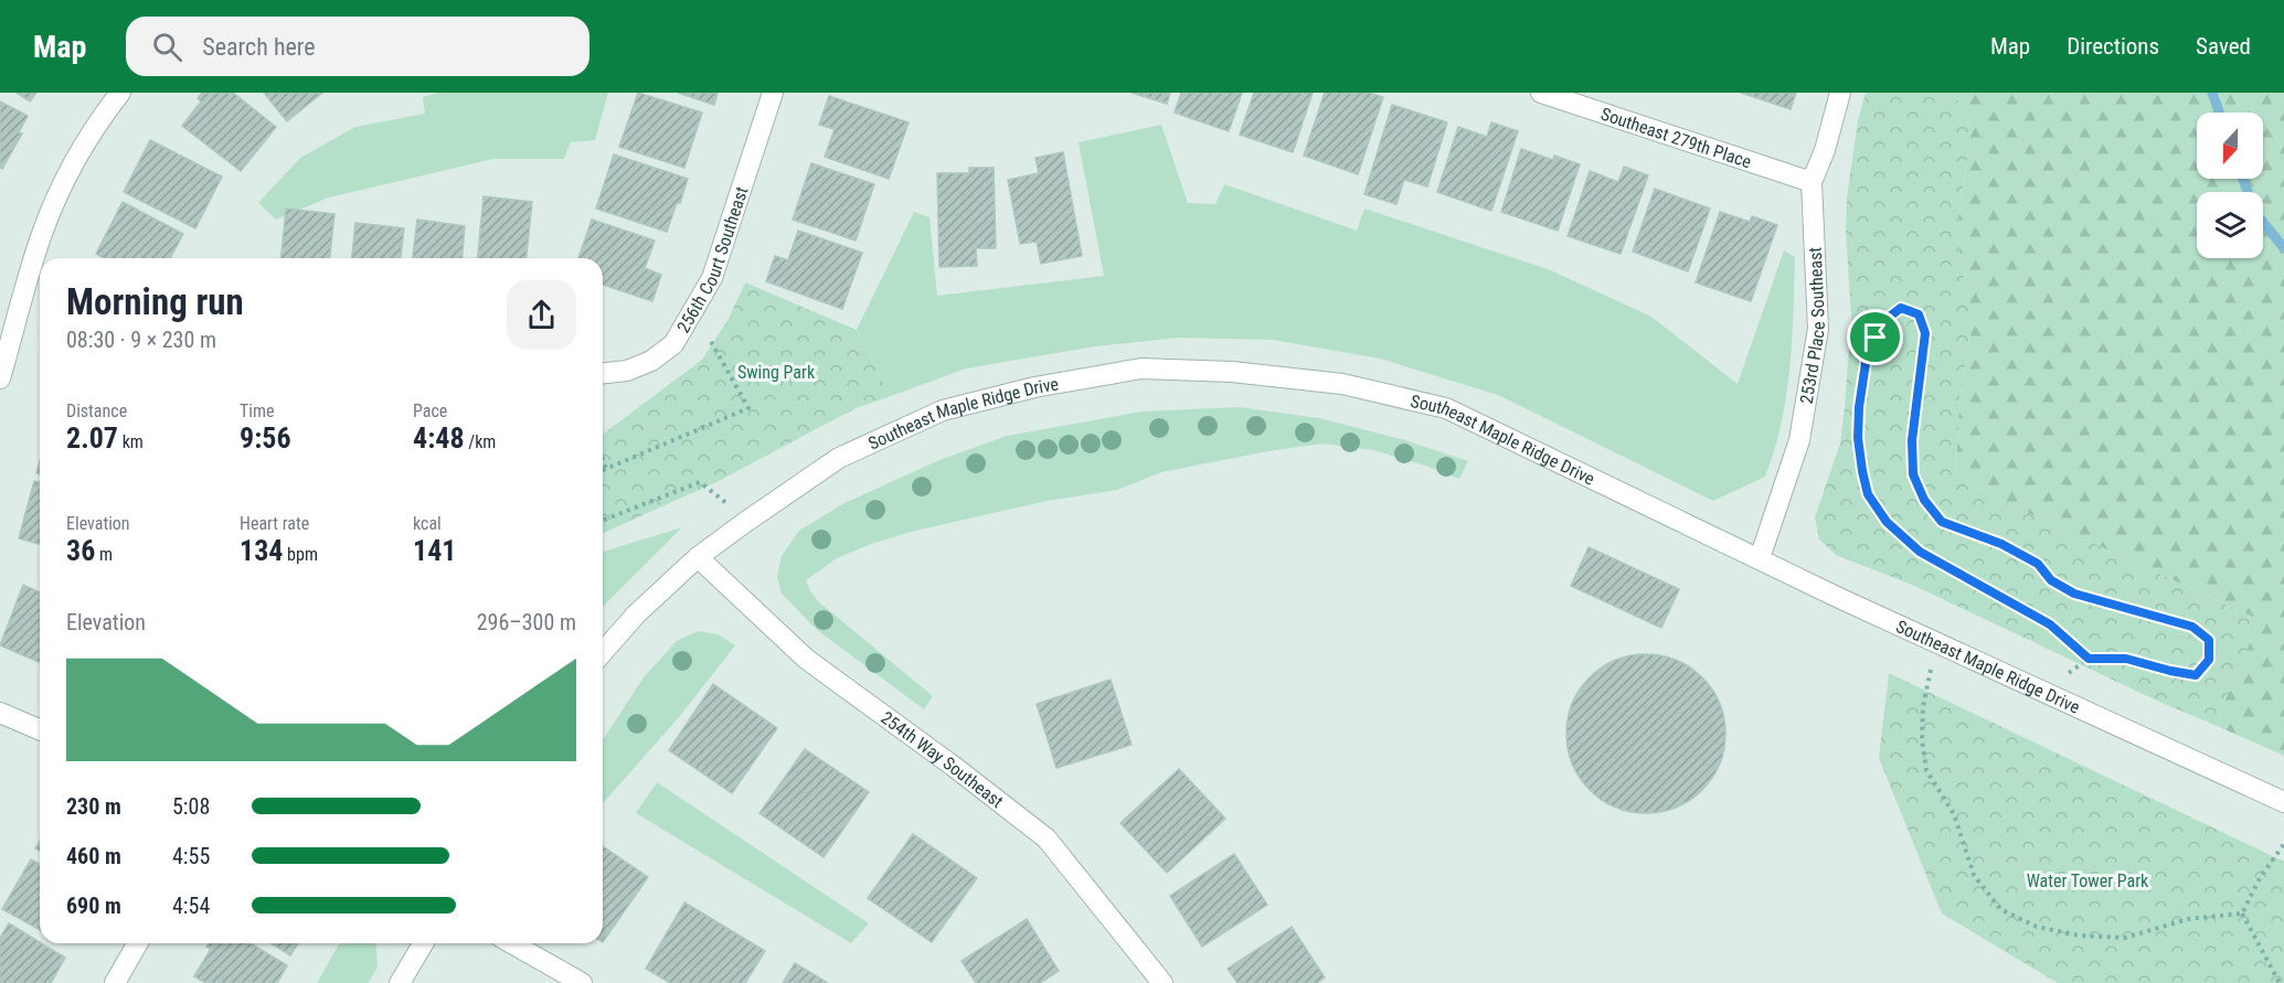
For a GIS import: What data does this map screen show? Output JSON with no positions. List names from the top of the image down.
{
  "streets": {
    "street": [
      "Southeast 279th Place",
      "256th Court Southeast",
      "253rd Place Southeast",
      "Southeast Maple Ridge Drive",
      "254th Way Southeast"
    ]
  },
  "crossings": [
    ["Southeast 279th Place", "253rd Place Southeast"],
    ["253rd Place Southeast", "Southeast Maple Ridge Drive"],
    ["Southeast Maple Ridge Drive", "254th Way Southeast"]
  ],
  "parks": ["Swing Park", "Water Tower Park"],
  "north": "bottom",
  "page": {
    "header": "Map",
    "search": "Search here",
    "nav": ["Map", "Directions", "Saved"],
    "heading": ["Morning run", "08:30 · 9 × 230 m"],
    "stats": [
      ["Distance", "2.07 km"],
      ["Time", "9:56"],
      ["Pace", "4:48 /km"],
      ["Elevation", "36 m"],
      ["Heart rate", "134 bpm"],
      ["kcal", "141"]
    ],
    "chart": ["Elevation", "296–300 m"],
    "list": [
      {
        "name": "230 m",
        "note": "5:08"
      },
      {
        "name": "460 m",
        "note": "4:55"
      },
      {
        "name": "690 m",
        "note": "4:54"
      }
    ]
  }
}
